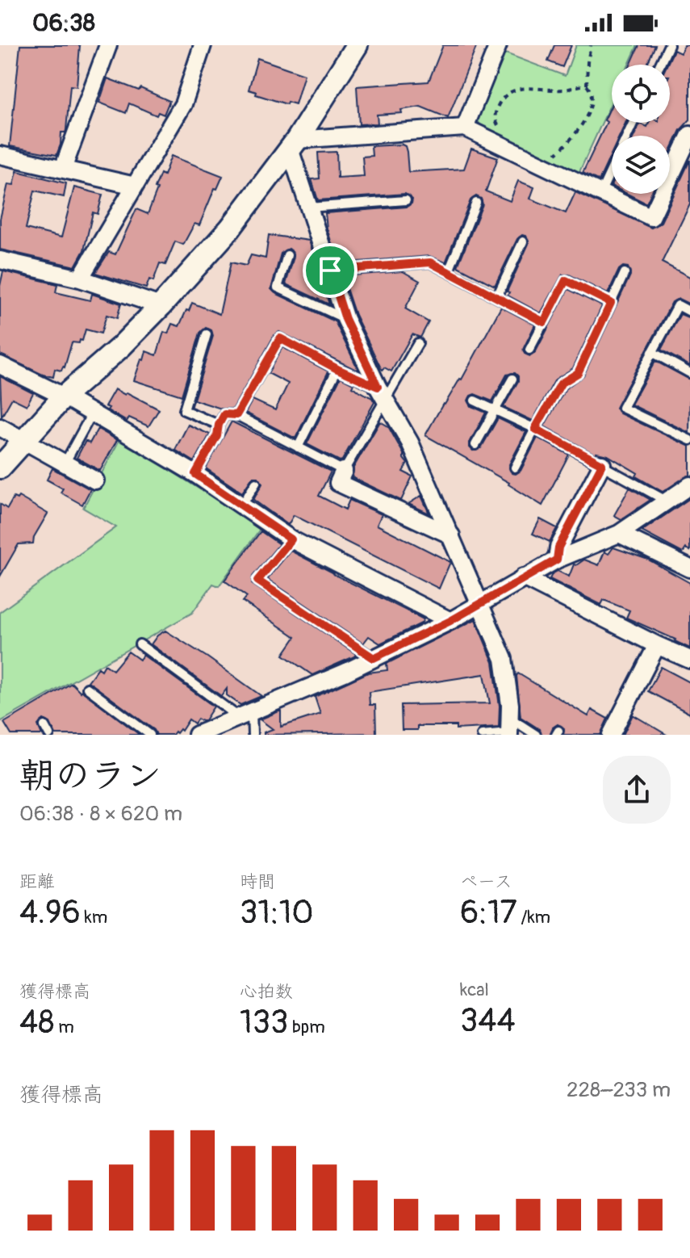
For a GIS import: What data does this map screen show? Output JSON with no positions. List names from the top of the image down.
{
  "page": {
    "status": "06:38",
    "heading": ["朝のラン", "06:38 · 8 × 620 m"],
    "stats": [
      ["距離", "4.96 km"],
      ["時間", "31:10"],
      ["ペース", "6:17 /km"],
      ["獲得標高", "48 m"],
      ["心拍数", "133 bpm"],
      ["kcal", "344"]
    ],
    "chart": ["獲得標高", "228–233 m"]
  }
}
